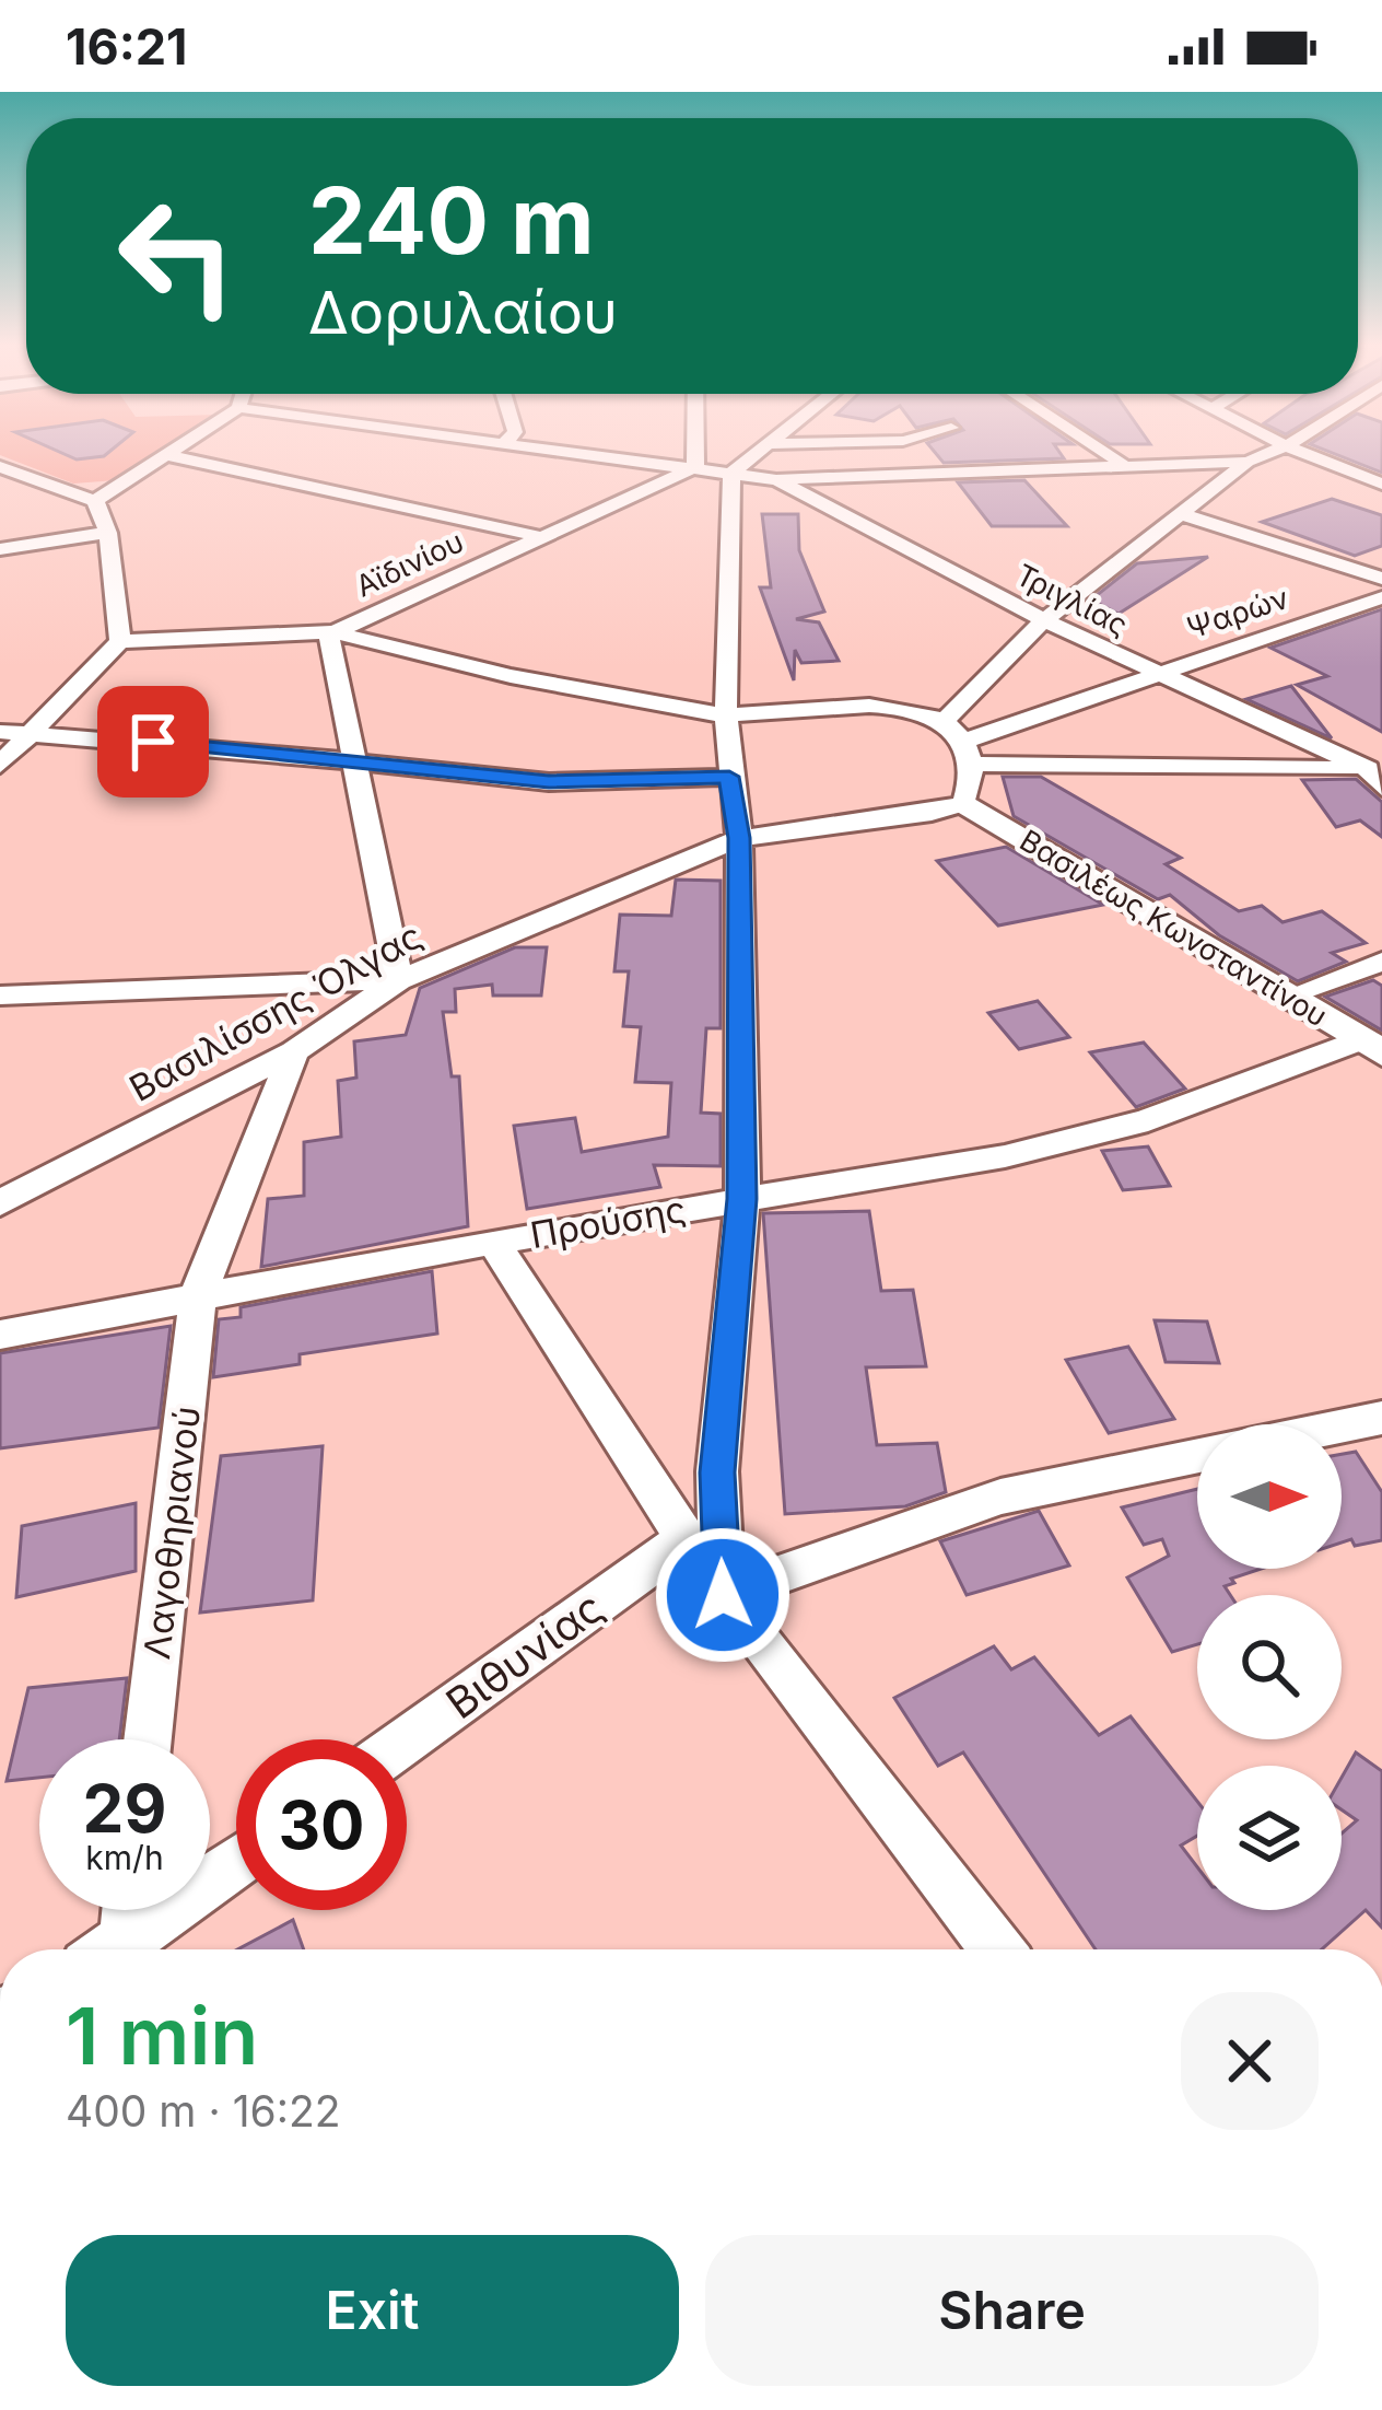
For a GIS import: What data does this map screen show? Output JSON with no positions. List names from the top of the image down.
{
  "streets": {
    "street": [
      "Αϊδινίου",
      "Τριγλίας",
      "Ψαρών",
      "Βασιλέως Κωνσταντίνου",
      "Βασιλίσσης Όλγας",
      "Προύσης",
      "Λαγοθηριανού",
      "Βιθυνίας"
    ]
  },
  "crossings": [
    ["Αϊδινίου", "Τριγλίας"],
    ["Τριγλίας", "Ψαρών"],
    ["Βασιλέως Κωνσταντίνου", "Βασιλίσσης Όλγας"],
    ["Βασιλέως Κωνσταντίνου", "Προύσης"],
    ["Βασιλίσσης Όλγας", "Λαγοθηριανού"],
    ["Προύσης", "Λαγοθηριανού"]
  ],
  "north": "right",
  "page": {
    "status": "16:21",
    "turn": ["240 m", "Δορυλαίου"],
    "speed": "29 km/h",
    "limit": "30",
    "heading": ["1 min", "400 m · 16:22"],
    "buttons": ["Exit", "Share"]
  }
}
